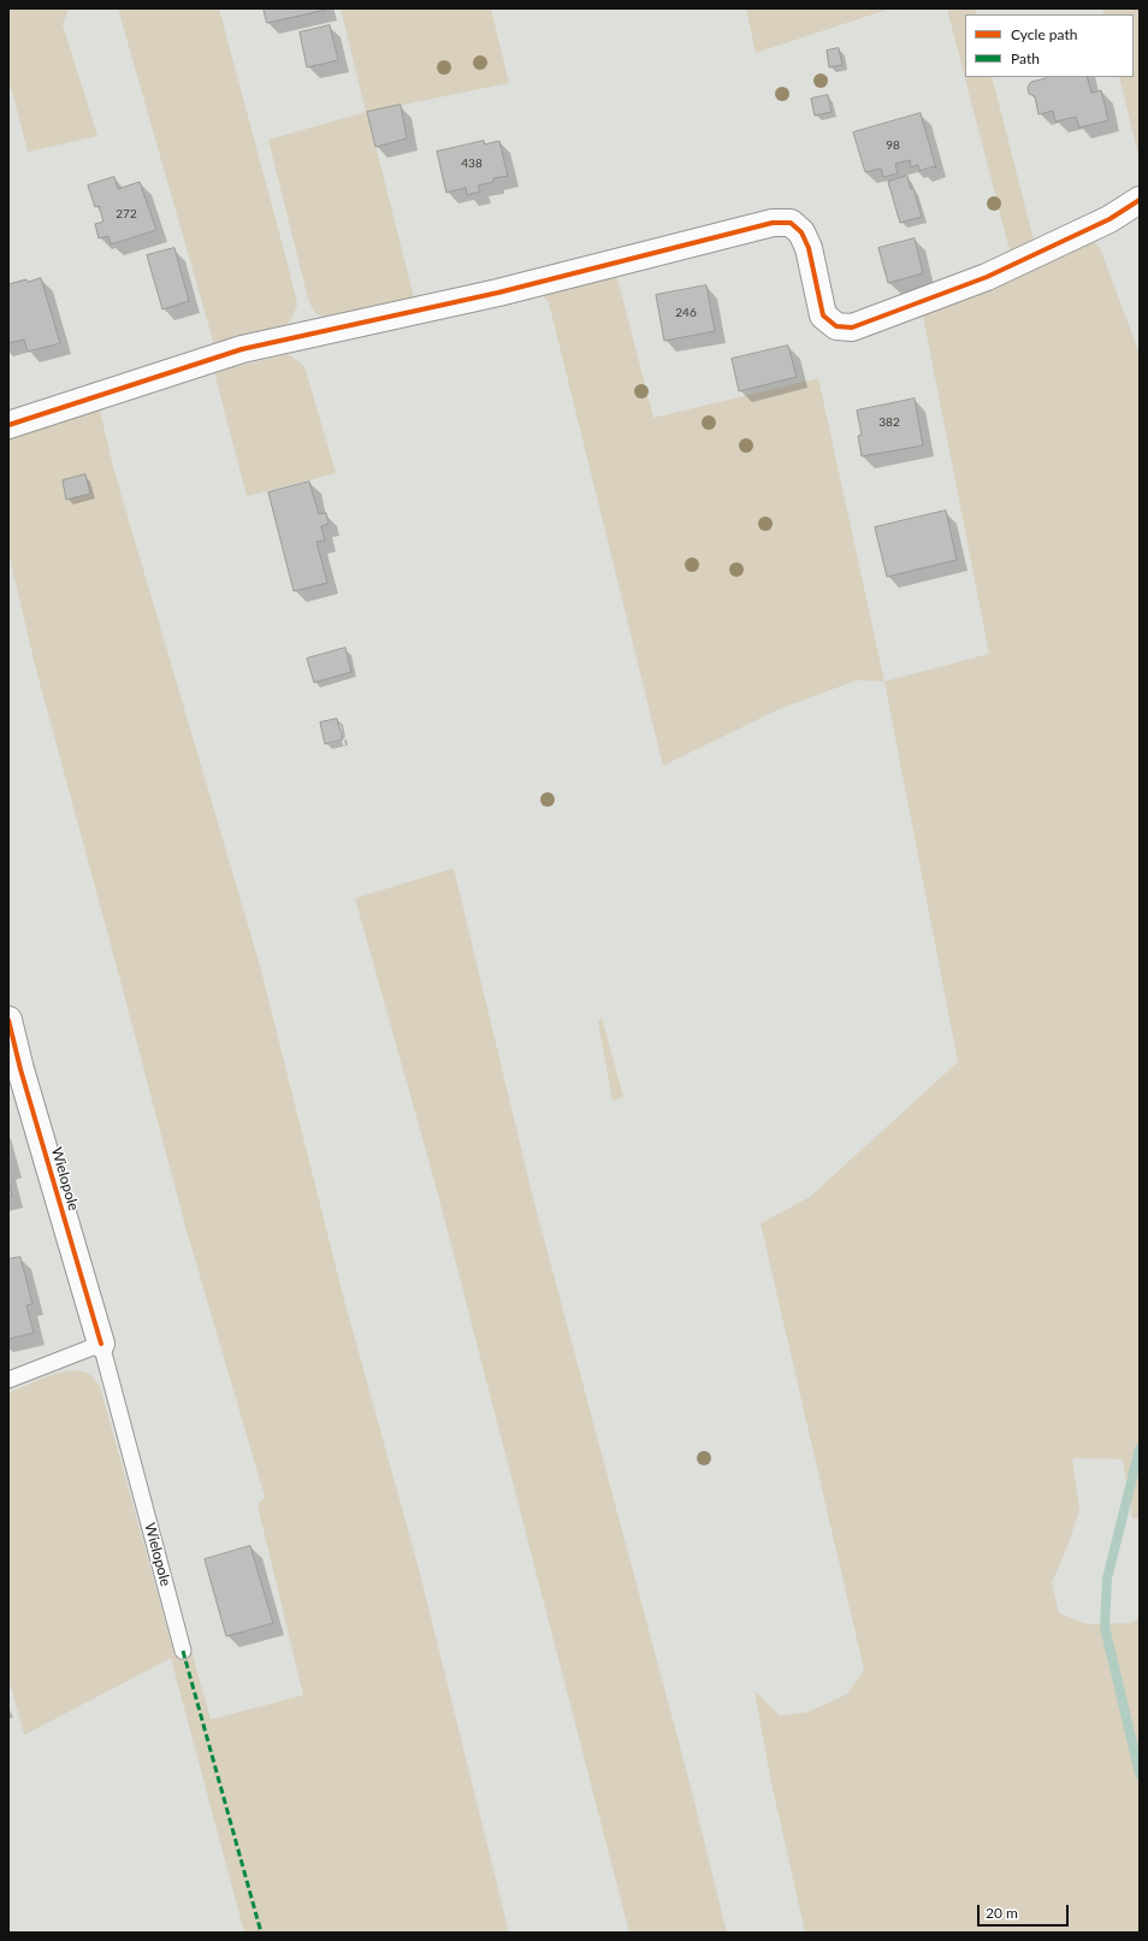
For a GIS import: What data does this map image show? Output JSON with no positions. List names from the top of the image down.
{
  "streets": {
    "street": ["Wielopole"]
  },
  "house_numbers": [
    "98",
    "438",
    "272",
    "246",
    "382"
  ],
  "legend": ["Cycle path", "Path"],
  "scale_bar": "20 m"
}
